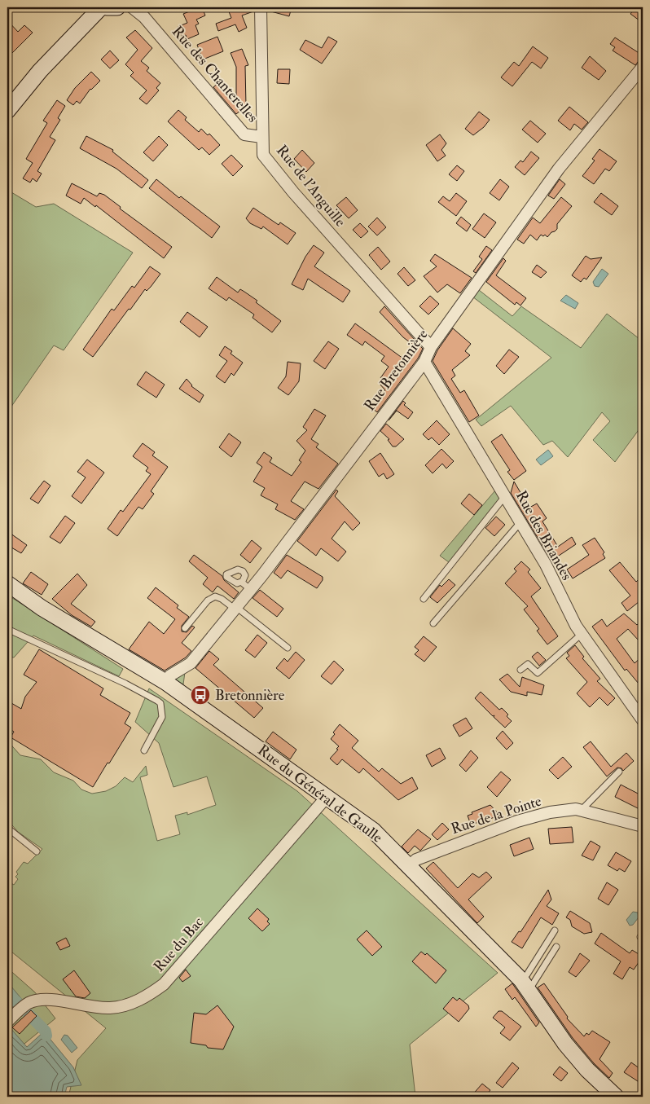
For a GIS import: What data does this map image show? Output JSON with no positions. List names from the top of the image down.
{
  "streets": {
    "main road": ["Rue du Général de Gaulle"],
    "street": [
      "Rue des Chanterelles",
      "Rue de l'Anguille",
      "Rue Bretonnière",
      "Rue des Briandes",
      "Rue de la Pointe",
      "Rue du Bac"
    ]
  },
  "crossings": [
    ["Rue des Chanterelles", "Rue de l'Anguille"],
    ["Rue de l'Anguille", "Rue Bretonnière"],
    ["Rue Bretonnière", "Rue des Briandes"],
    ["Rue Bretonnière", "Rue du Général de Gaulle"],
    ["Rue du Général de Gaulle", "Rue de la Pointe"],
    ["Rue du Général de Gaulle", "Rue du Bac"]
  ],
  "places": {
    "bus stop": ["Bretonnière"]
  }
}
